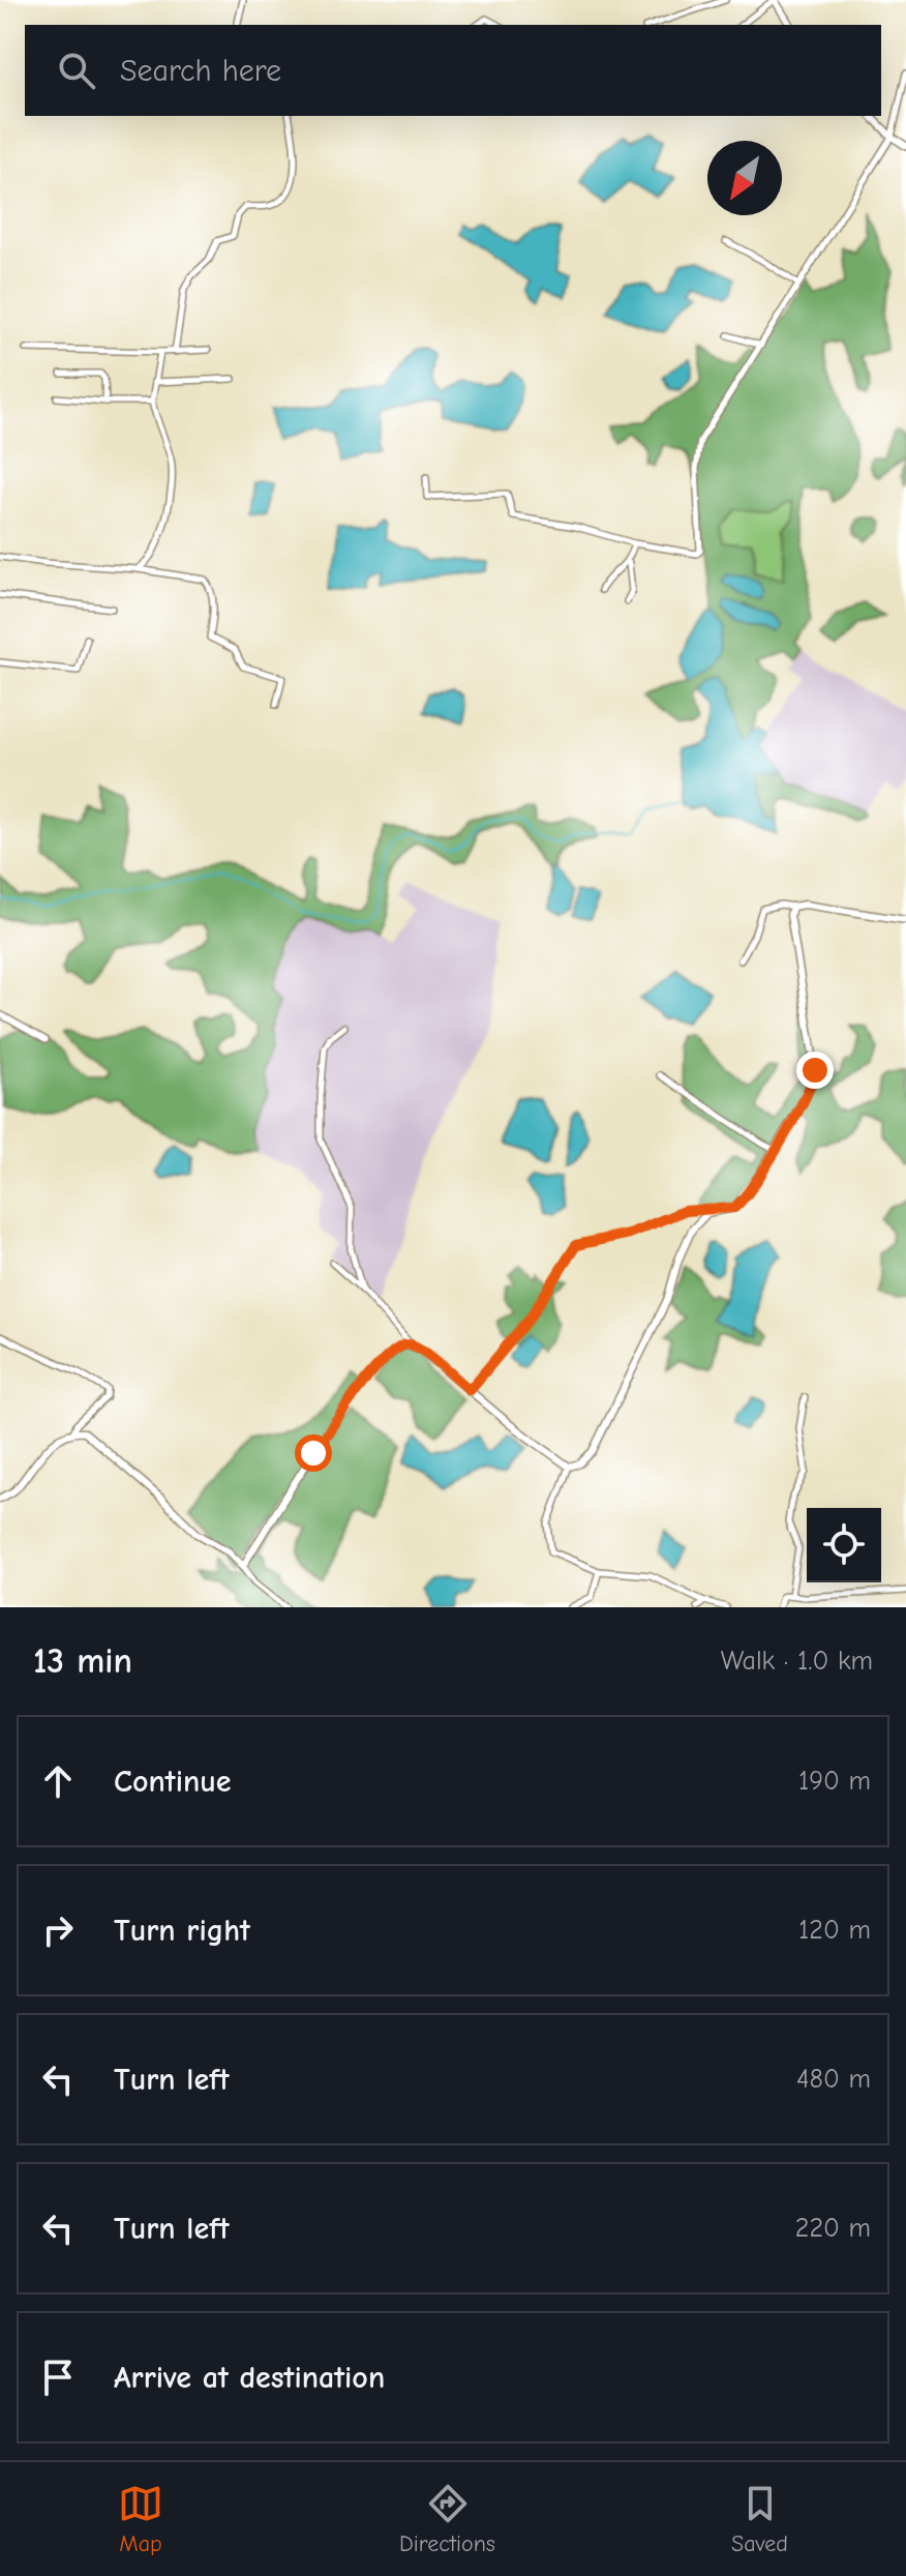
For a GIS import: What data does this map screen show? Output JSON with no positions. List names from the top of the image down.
{
  "north": "bottom left",
  "page": {
    "search": "Search here",
    "heading": ["13 min", "Walk · 1.0 km"],
    "list": [
      ["Continue", "190 m"],
      ["Turn right", "120 m"],
      ["Turn left", "480 m"],
      ["Turn left", "220 m"],
      "Arrive at destination"
    ],
    "nav": ["Map", "Directions", "Saved"]
  }
}
